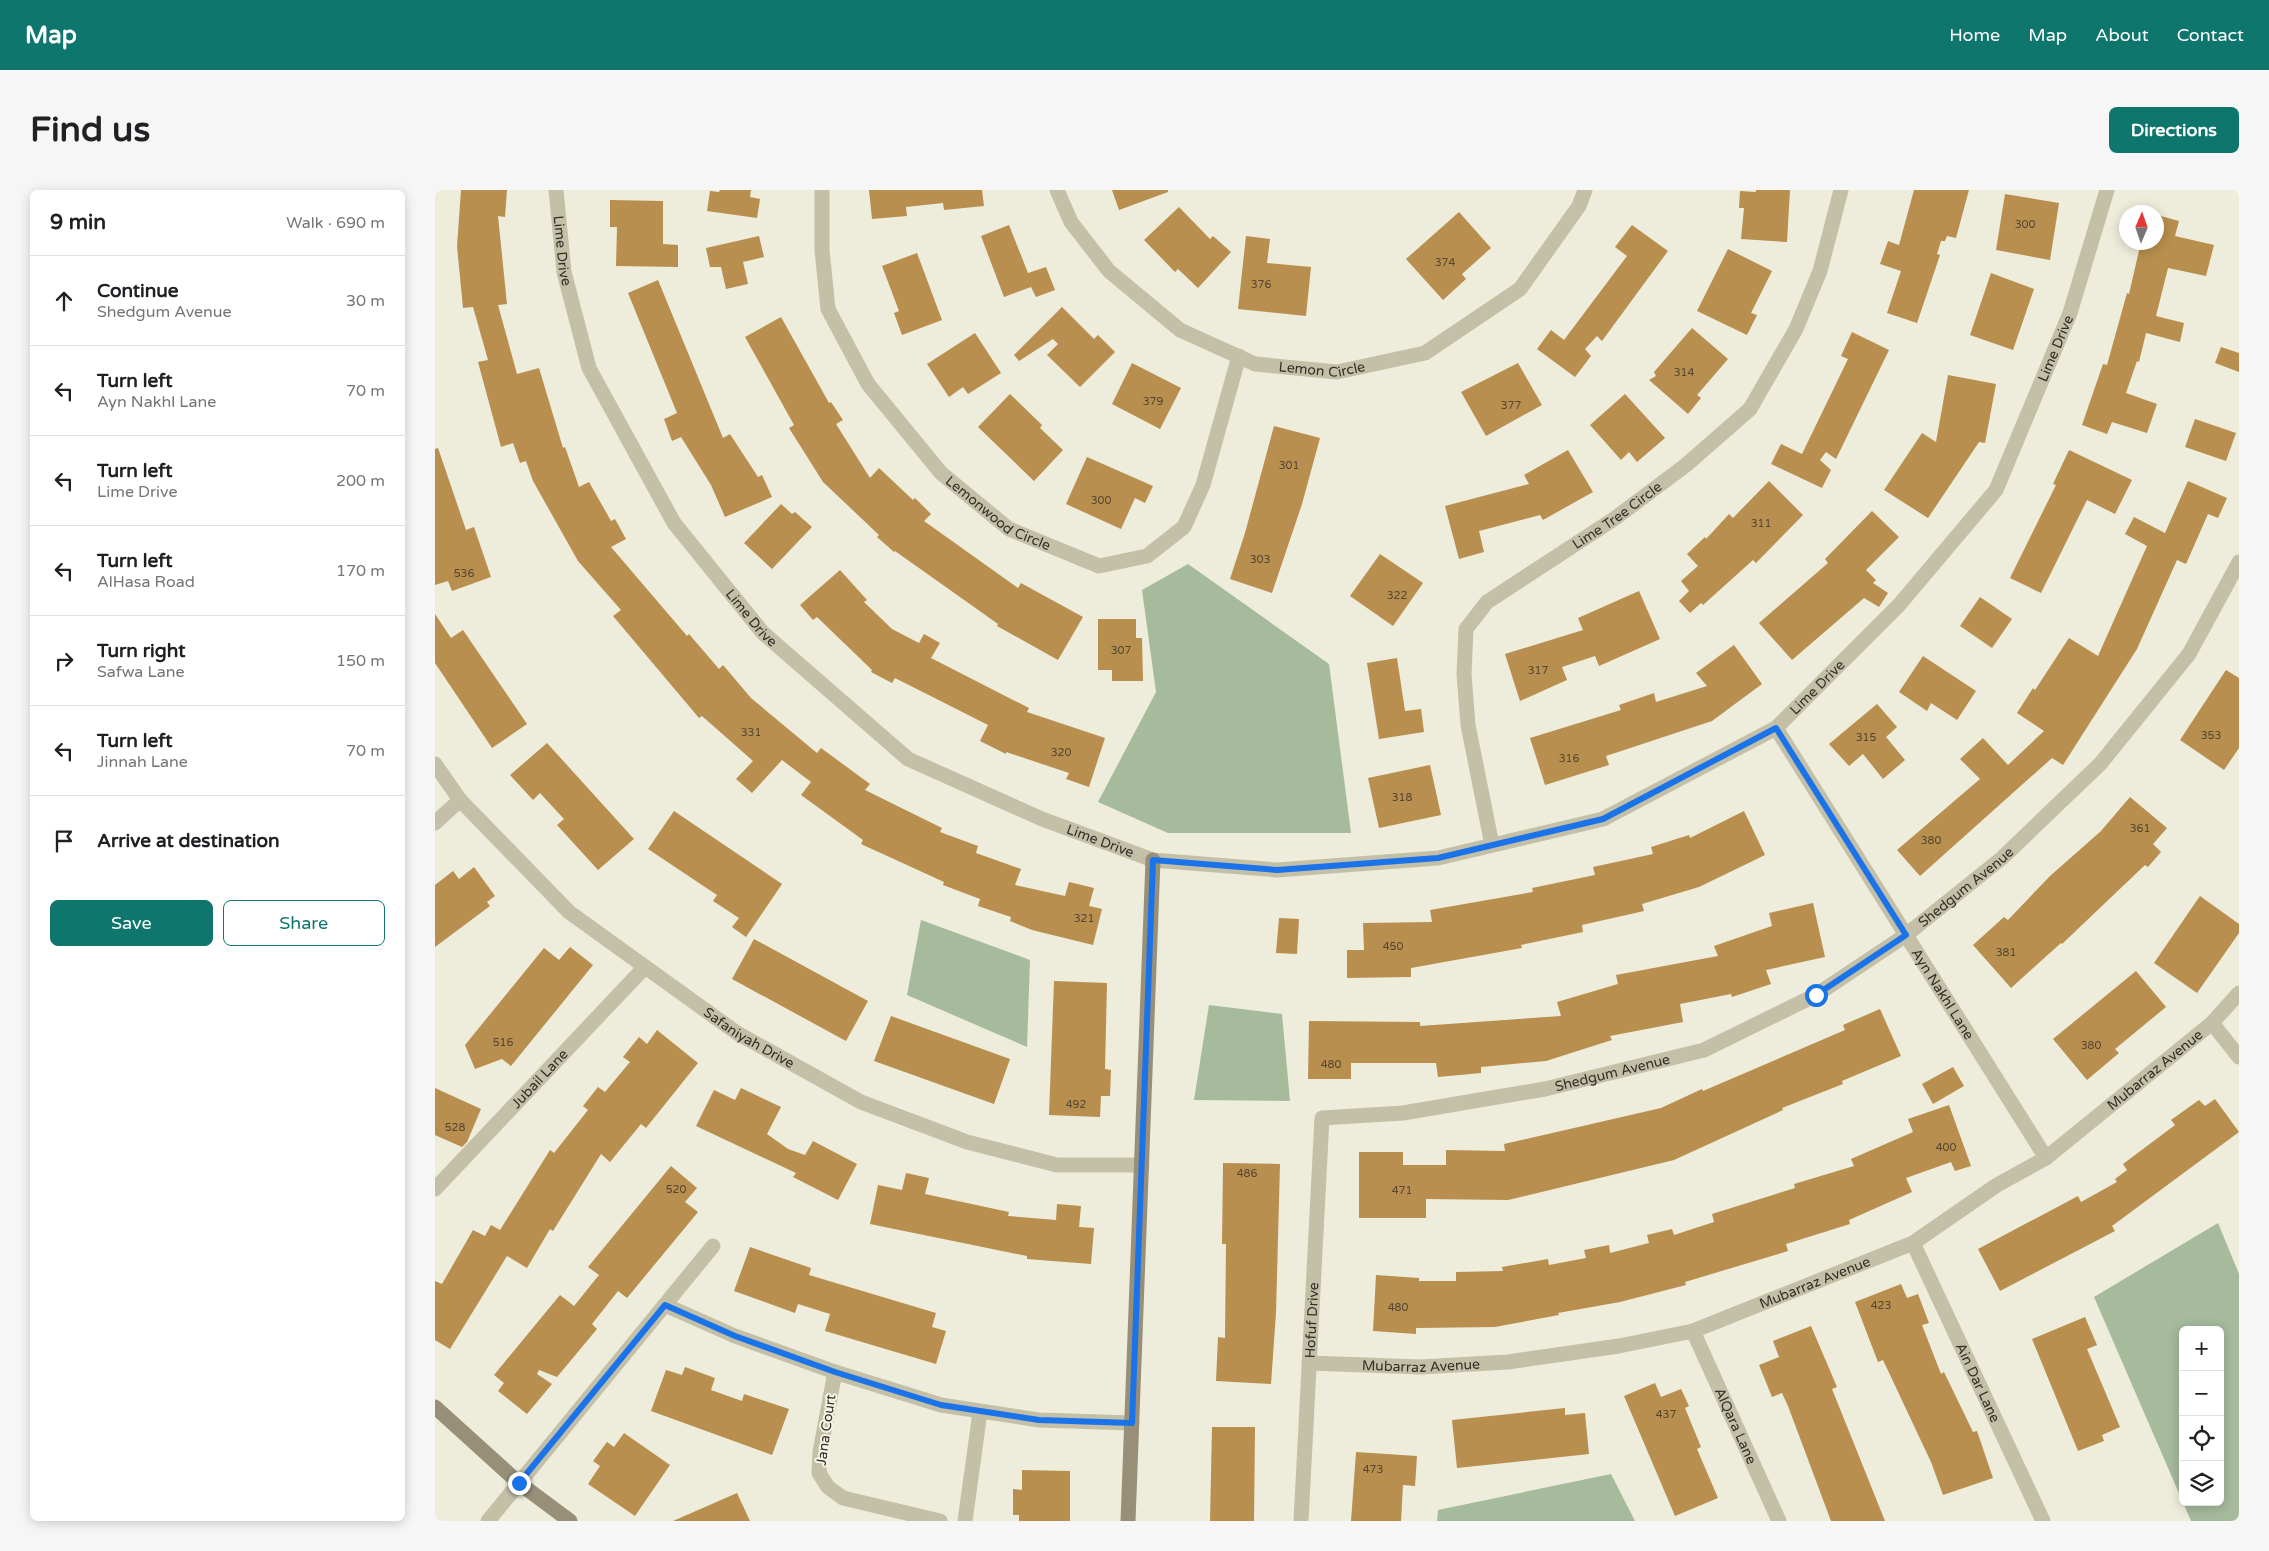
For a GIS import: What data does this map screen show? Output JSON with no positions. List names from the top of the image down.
{
  "streets": {
    "street": [
      "Lime Drive",
      "Lemon Circle",
      "Lemonwood Circle",
      "Lime Tree Circle",
      "Shedgum Avenue",
      "Ayn Nakhl Lane",
      "Safaniyah Drive",
      "Mubarraz Avenue",
      "Jubail Lane",
      "Hofuf Drive",
      "Ain Dar Lane",
      "AlQara Lane",
      "Jana Court"
    ]
  },
  "crossings": [
    ["Lime Drive", "Lime Tree Circle"],
    ["Lime Drive", "Ayn Nakhl Lane"],
    ["Lemon Circle", "Lemonwood Circle"],
    ["Shedgum Avenue", "Ayn Nakhl Lane"],
    ["Shedgum Avenue", "Hofuf Drive"],
    ["Ayn Nakhl Lane", "Mubarraz Avenue"],
    ["Safaniyah Drive", "Jubail Lane"],
    ["Mubarraz Avenue", "Hofuf Drive"],
    ["Mubarraz Avenue", "Ain Dar Lane"],
    ["Mubarraz Avenue", "AlQara Lane"]
  ],
  "house_numbers": [
    "300",
    "374",
    "376",
    "314",
    "379",
    "377",
    "301",
    "300",
    "311",
    "303",
    "536",
    "322",
    "307",
    "317",
    "331",
    "353",
    "315",
    "320",
    "316",
    "318",
    "361",
    "380",
    "321",
    "450",
    "381",
    "516",
    "380",
    "480",
    "492",
    "528",
    "400",
    "486",
    "520",
    "471",
    "423",
    "480",
    "437",
    "473"
  ],
  "north": "top",
  "page": {
    "header": "Map",
    "nav": [
      "Home",
      "Map",
      "About",
      "Contact"
    ],
    "buttons": [
      "Directions",
      ["Save", "Share"]
    ],
    "title": "Find us",
    "heading": ["9 min", "Walk · 690 m"],
    "list": [
      ["Continue", "Shedgum Avenue", "30 m"],
      ["Turn left", "Ayn Nakhl Lane", "70 m"],
      ["Turn left", "Lime Drive", "200 m"],
      ["Turn left", "AlHasa Road", "170 m"],
      ["Turn right", "Safwa Lane", "150 m"],
      ["Turn left", "Jinnah Lane", "70 m"],
      "Arrive at destination"
    ],
    "map_buttons": ["+", "−"]
  }
}
